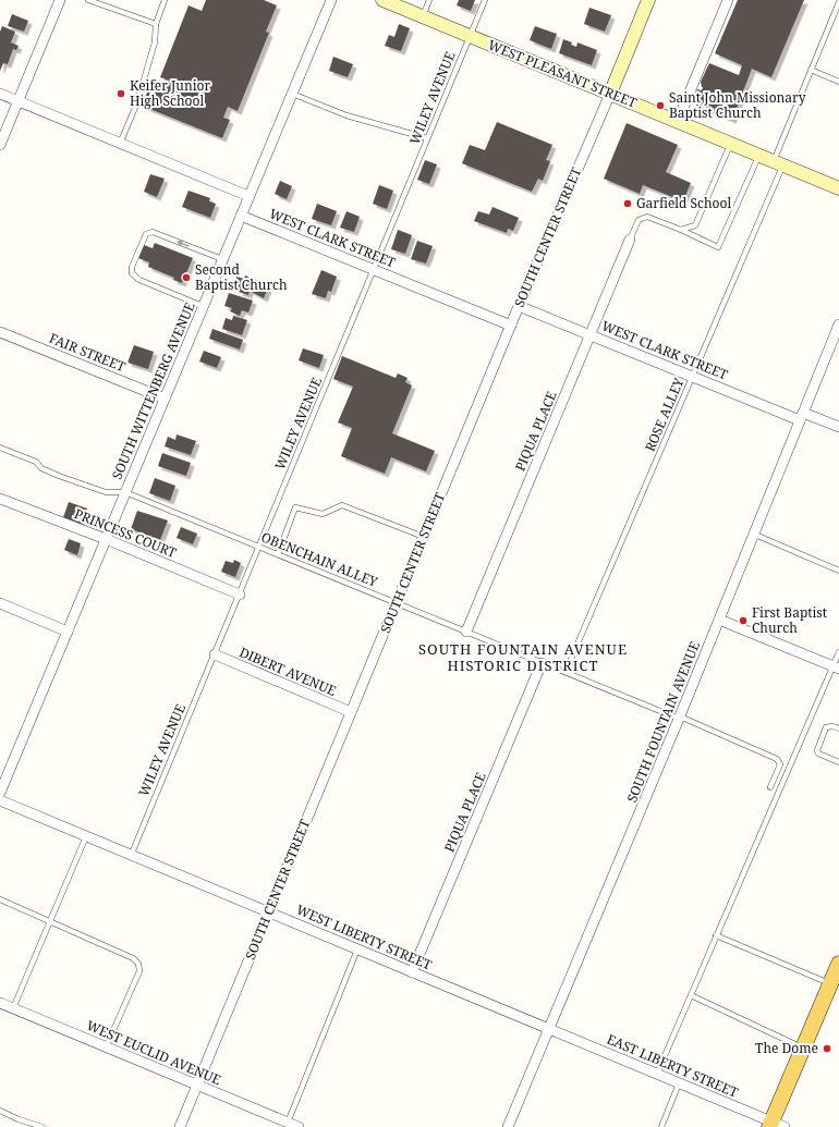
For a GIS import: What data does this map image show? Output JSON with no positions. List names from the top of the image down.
{
  "streets": {
    "street": [
      "WEST PLEASANT STREET",
      "SOUTH CENTER STREET",
      "WEST CLARK STREET",
      "FAIR STREET",
      "SOUTH WITTENBERG AVENUE",
      "PIQUA PLACE",
      "PRINCESS COURT",
      "DIBERT AVENUE",
      "SOUTH FOUNTAIN AVENUE",
      "WEST LIBERTY STREET",
      "WEST EUCLID AVENUE",
      "EAST LIBERTY STREET"
    ],
    "lane": ["WILEY AVENUE", "ROSE ALLEY", "OBENCHAIN ALLEY"]
  },
  "crossings": [
    ["WEST PLEASANT STREET", "WILEY AVENUE"],
    ["WEST PLEASANT STREET", "SOUTH CENTER STREET"],
    ["WEST PLEASANT STREET", "ROSE ALLEY"],
    ["WILEY AVENUE", "WEST CLARK STREET"],
    ["WILEY AVENUE", "PRINCESS COURT"],
    ["WILEY AVENUE", "OBENCHAIN ALLEY"],
    ["WILEY AVENUE", "DIBERT AVENUE"],
    ["WILEY AVENUE", "WEST LIBERTY STREET"],
    ["SOUTH CENTER STREET", "WEST CLARK STREET"],
    ["SOUTH CENTER STREET", "OBENCHAIN ALLEY"],
    ["SOUTH CENTER STREET", "DIBERT AVENUE"],
    ["SOUTH CENTER STREET", "WEST LIBERTY STREET"],
    ["SOUTH CENTER STREET", "WEST EUCLID AVENUE"],
    ["WEST CLARK STREET", "SOUTH WITTENBERG AVENUE"],
    ["WEST CLARK STREET", "ROSE ALLEY"],
    ["WEST CLARK STREET", "PIQUA PLACE"],
    ["WEST CLARK STREET", "SOUTH FOUNTAIN AVENUE"],
    ["FAIR STREET", "SOUTH WITTENBERG AVENUE"],
    ["SOUTH WITTENBERG AVENUE", "PRINCESS COURT"],
    ["SOUTH WITTENBERG AVENUE", "OBENCHAIN ALLEY"],
    ["ROSE ALLEY", "OBENCHAIN ALLEY"],
    ["PIQUA PLACE", "OBENCHAIN ALLEY"],
    ["PIQUA PLACE", "WEST LIBERTY STREET"],
    ["OBENCHAIN ALLEY", "SOUTH FOUNTAIN AVENUE"],
    ["SOUTH FOUNTAIN AVENUE", "WEST LIBERTY STREET"],
    ["SOUTH FOUNTAIN AVENUE", "EAST LIBERTY STREET"],
    ["WEST LIBERTY STREET", "EAST LIBERTY STREET"]
  ],
  "districts": ["SOUTH FOUNTAIN AVENUE HISTORIC DISTRICT"],
  "places": [
    "Keifer Junior High School",
    "Saint John Missionary Baptist Church",
    "Garfield School",
    "Second Baptist Church",
    "First Baptist Church",
    "The Dome"
  ]
}
